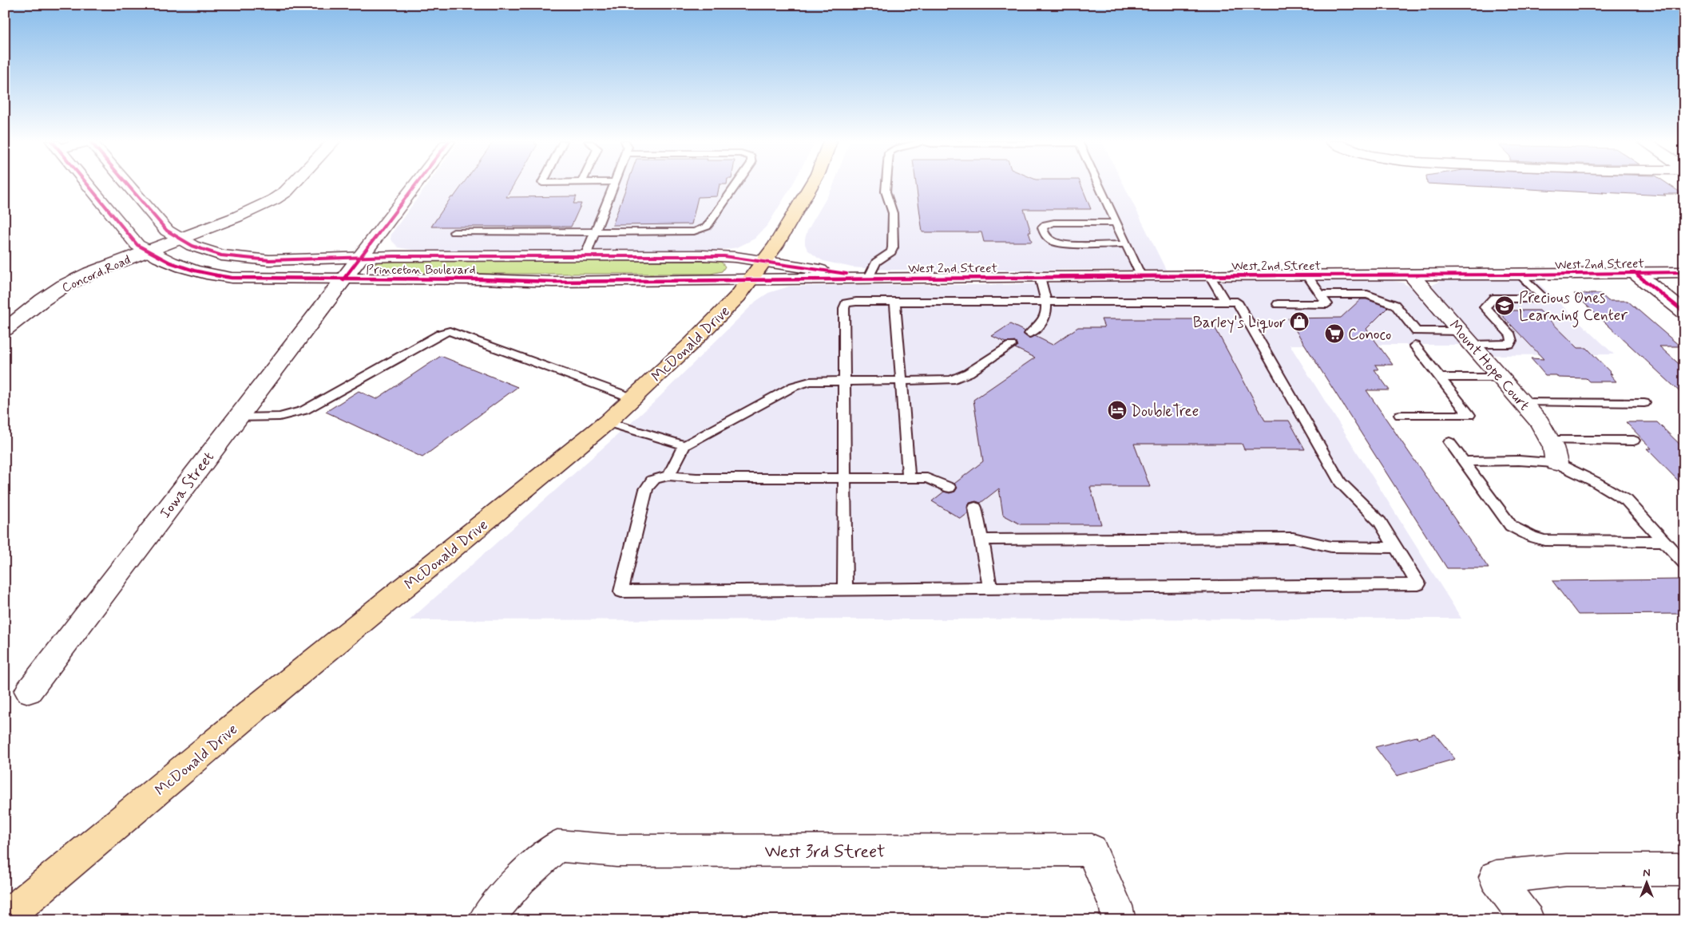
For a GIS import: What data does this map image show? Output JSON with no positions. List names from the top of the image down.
{
  "streets": {
    "highway": ["McDonald Drive"],
    "street": [
      "West 2nd Street",
      "Princeton Boulevard",
      "Concord Road",
      "Mount Hope Court",
      "Iowa Street",
      "West 3rd Street"
    ]
  },
  "crossings": [
    ["West 2nd Street", "Princeton Boulevard"],
    ["West 2nd Street", "McDonald Drive"],
    ["West 2nd Street", "Mount Hope Court"],
    ["Princeton Boulevard", "Concord Road"],
    ["Princeton Boulevard", "McDonald Drive"],
    ["Princeton Boulevard", "Iowa Street"]
  ],
  "places": {
    "school or university": ["Precious Ones Learning Center"],
    "shop": ["Barley's Liquor"],
    "supermarket": ["Conoco"],
    "hotel": ["DoubleTree"]
  },
  "north": "top"
}
